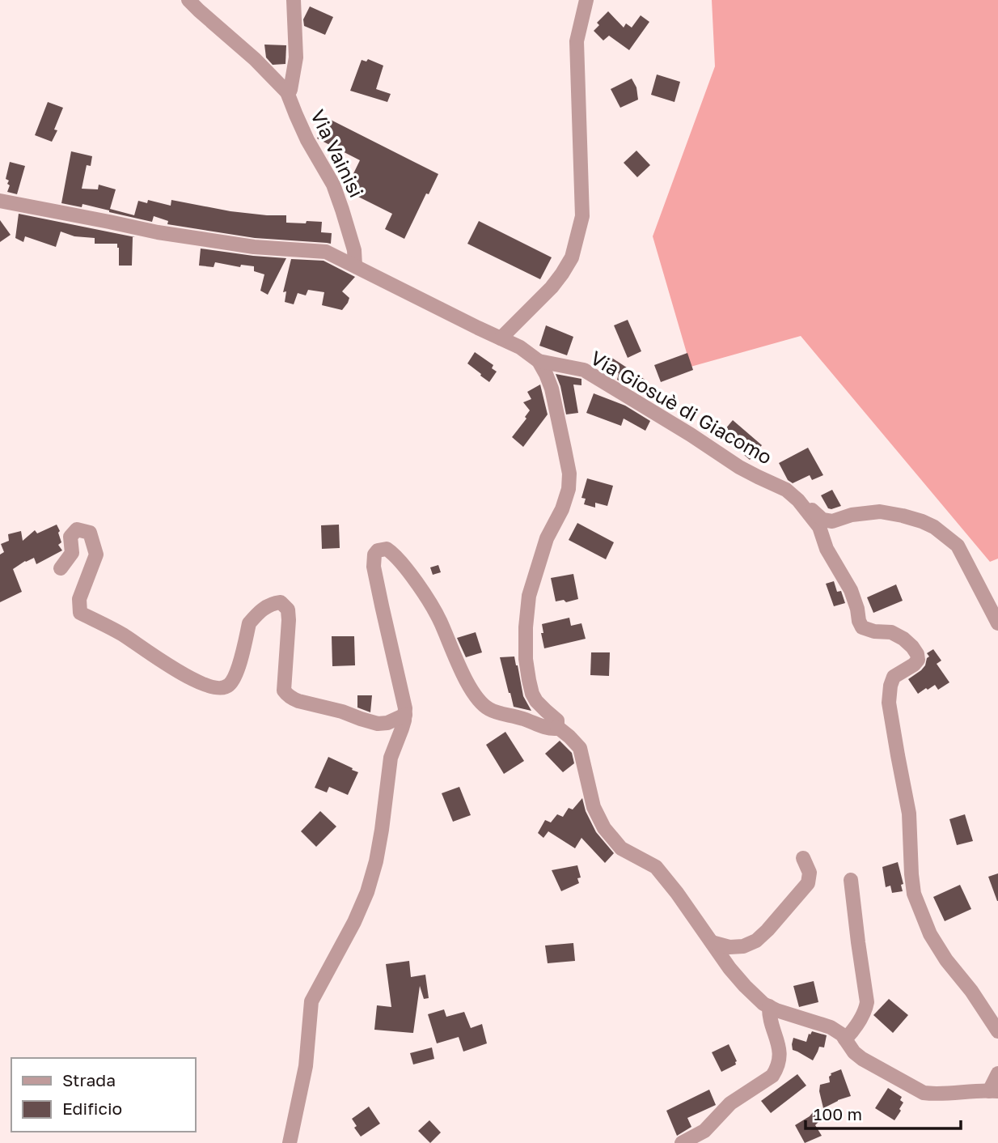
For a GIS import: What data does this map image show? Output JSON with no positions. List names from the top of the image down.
{
  "streets": {
    "street": ["Via Vainisi", "Via Giosuè di Giacomo"]
  },
  "legend": ["Strada", "Edificio"],
  "scale_bar": "100 m"
}
